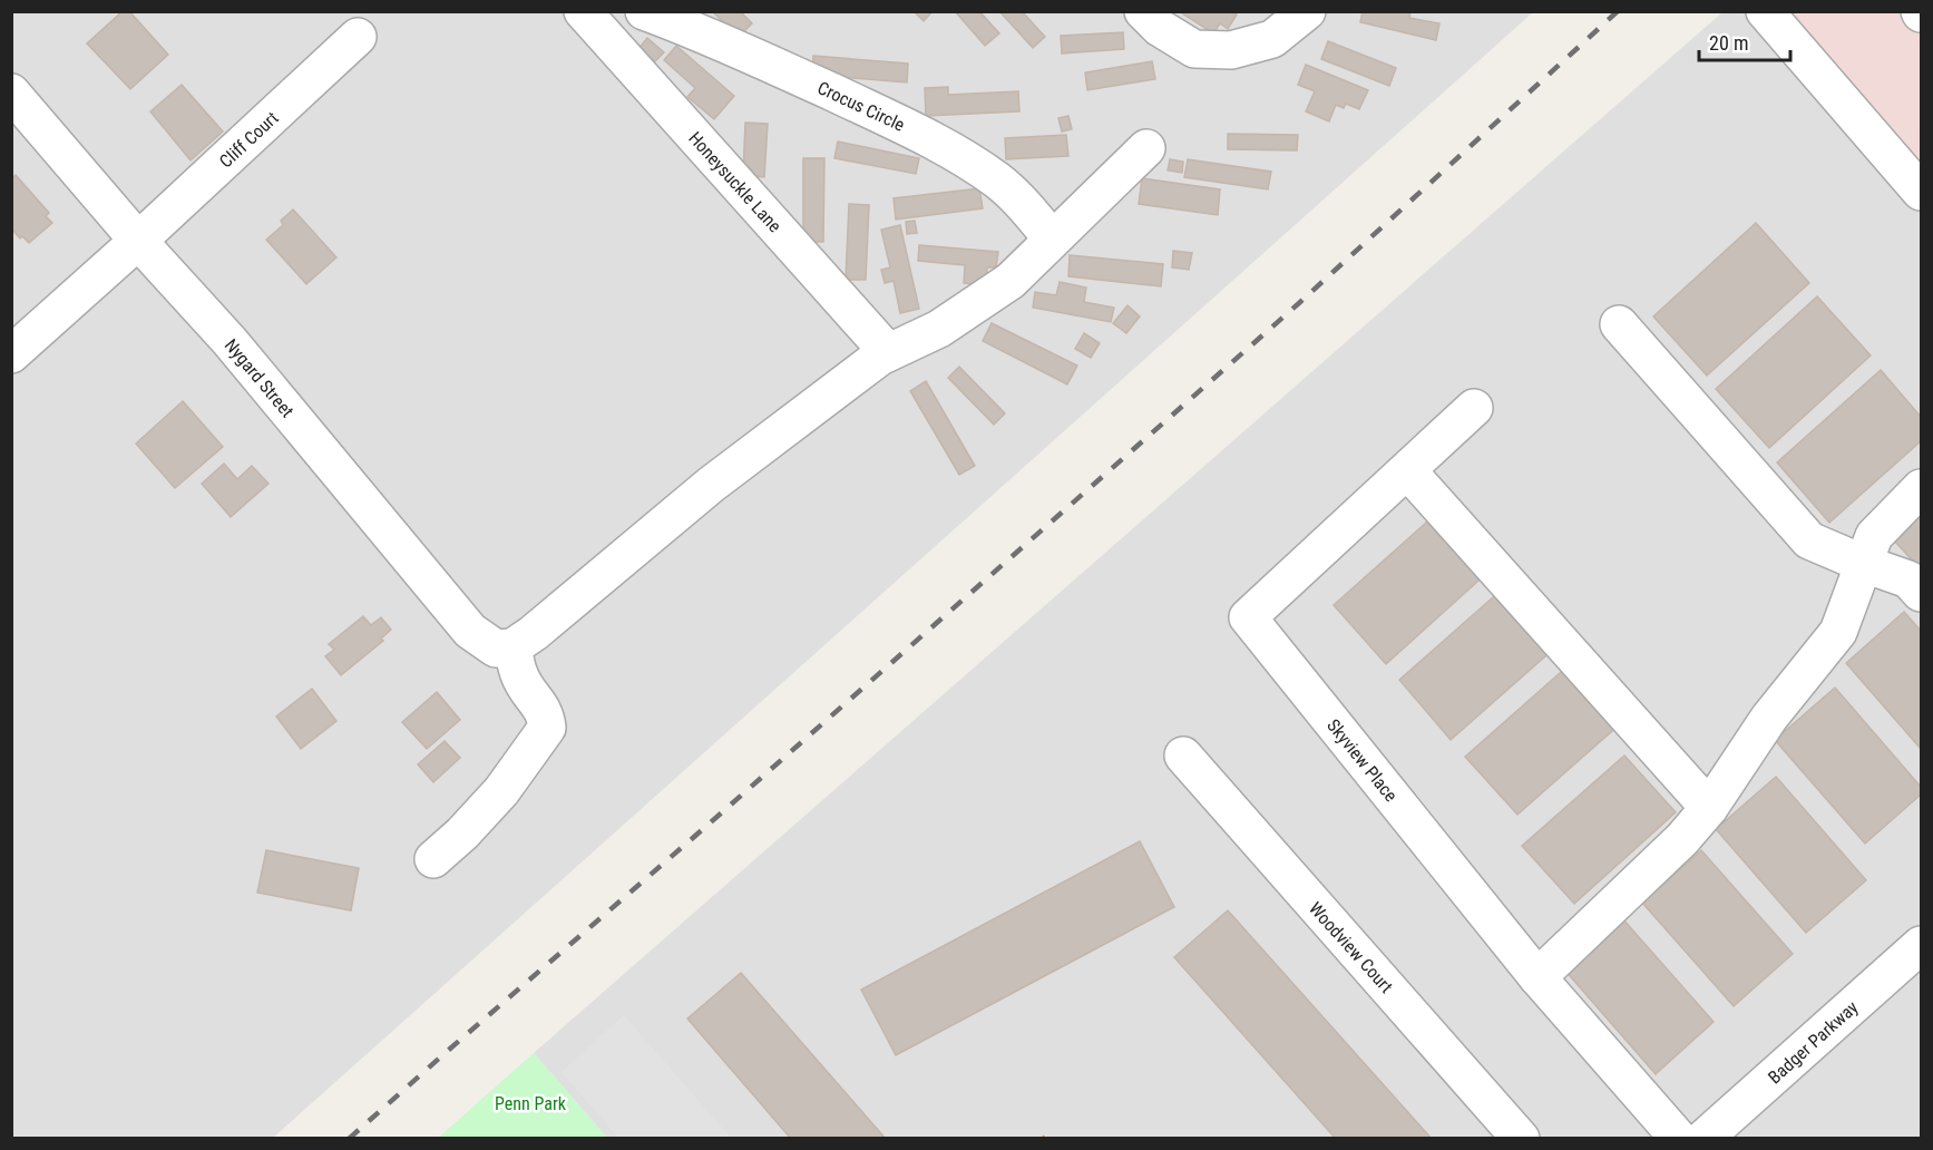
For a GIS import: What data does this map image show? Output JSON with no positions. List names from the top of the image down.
{
  "streets": {
    "street": [
      "Crocus Circle",
      "Cliff Court",
      "Honeysuckle Lane",
      "Nygard Street",
      "Skyview Place",
      "Woodview Court",
      "Badger Parkway"
    ]
  },
  "crossings": [
    ["Cliff Court", "Nygard Street"]
  ],
  "parks": ["Penn Park"],
  "scale_bar": "20 m"
}
